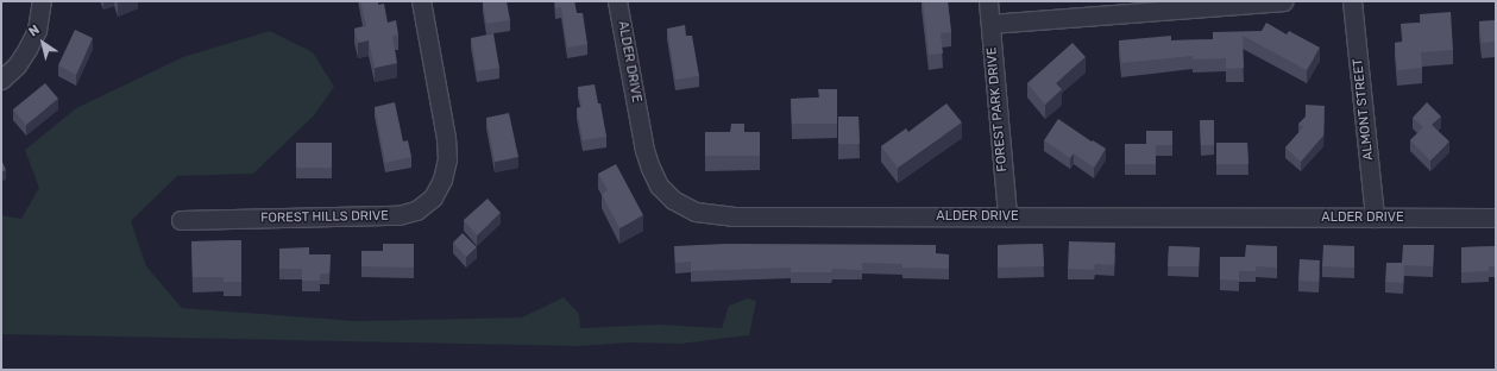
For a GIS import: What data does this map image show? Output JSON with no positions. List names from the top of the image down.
{
  "streets": {
    "street": [
      "ALDER DRIVE",
      "FOREST PARK DRIVE",
      "ALMONT STREET",
      "FOREST HILLS DRIVE"
    ]
  },
  "crossings": [
    ["ALDER DRIVE", "FOREST PARK DRIVE"],
    ["ALDER DRIVE", "ALMONT STREET"]
  ],
  "north": "top left"
}
